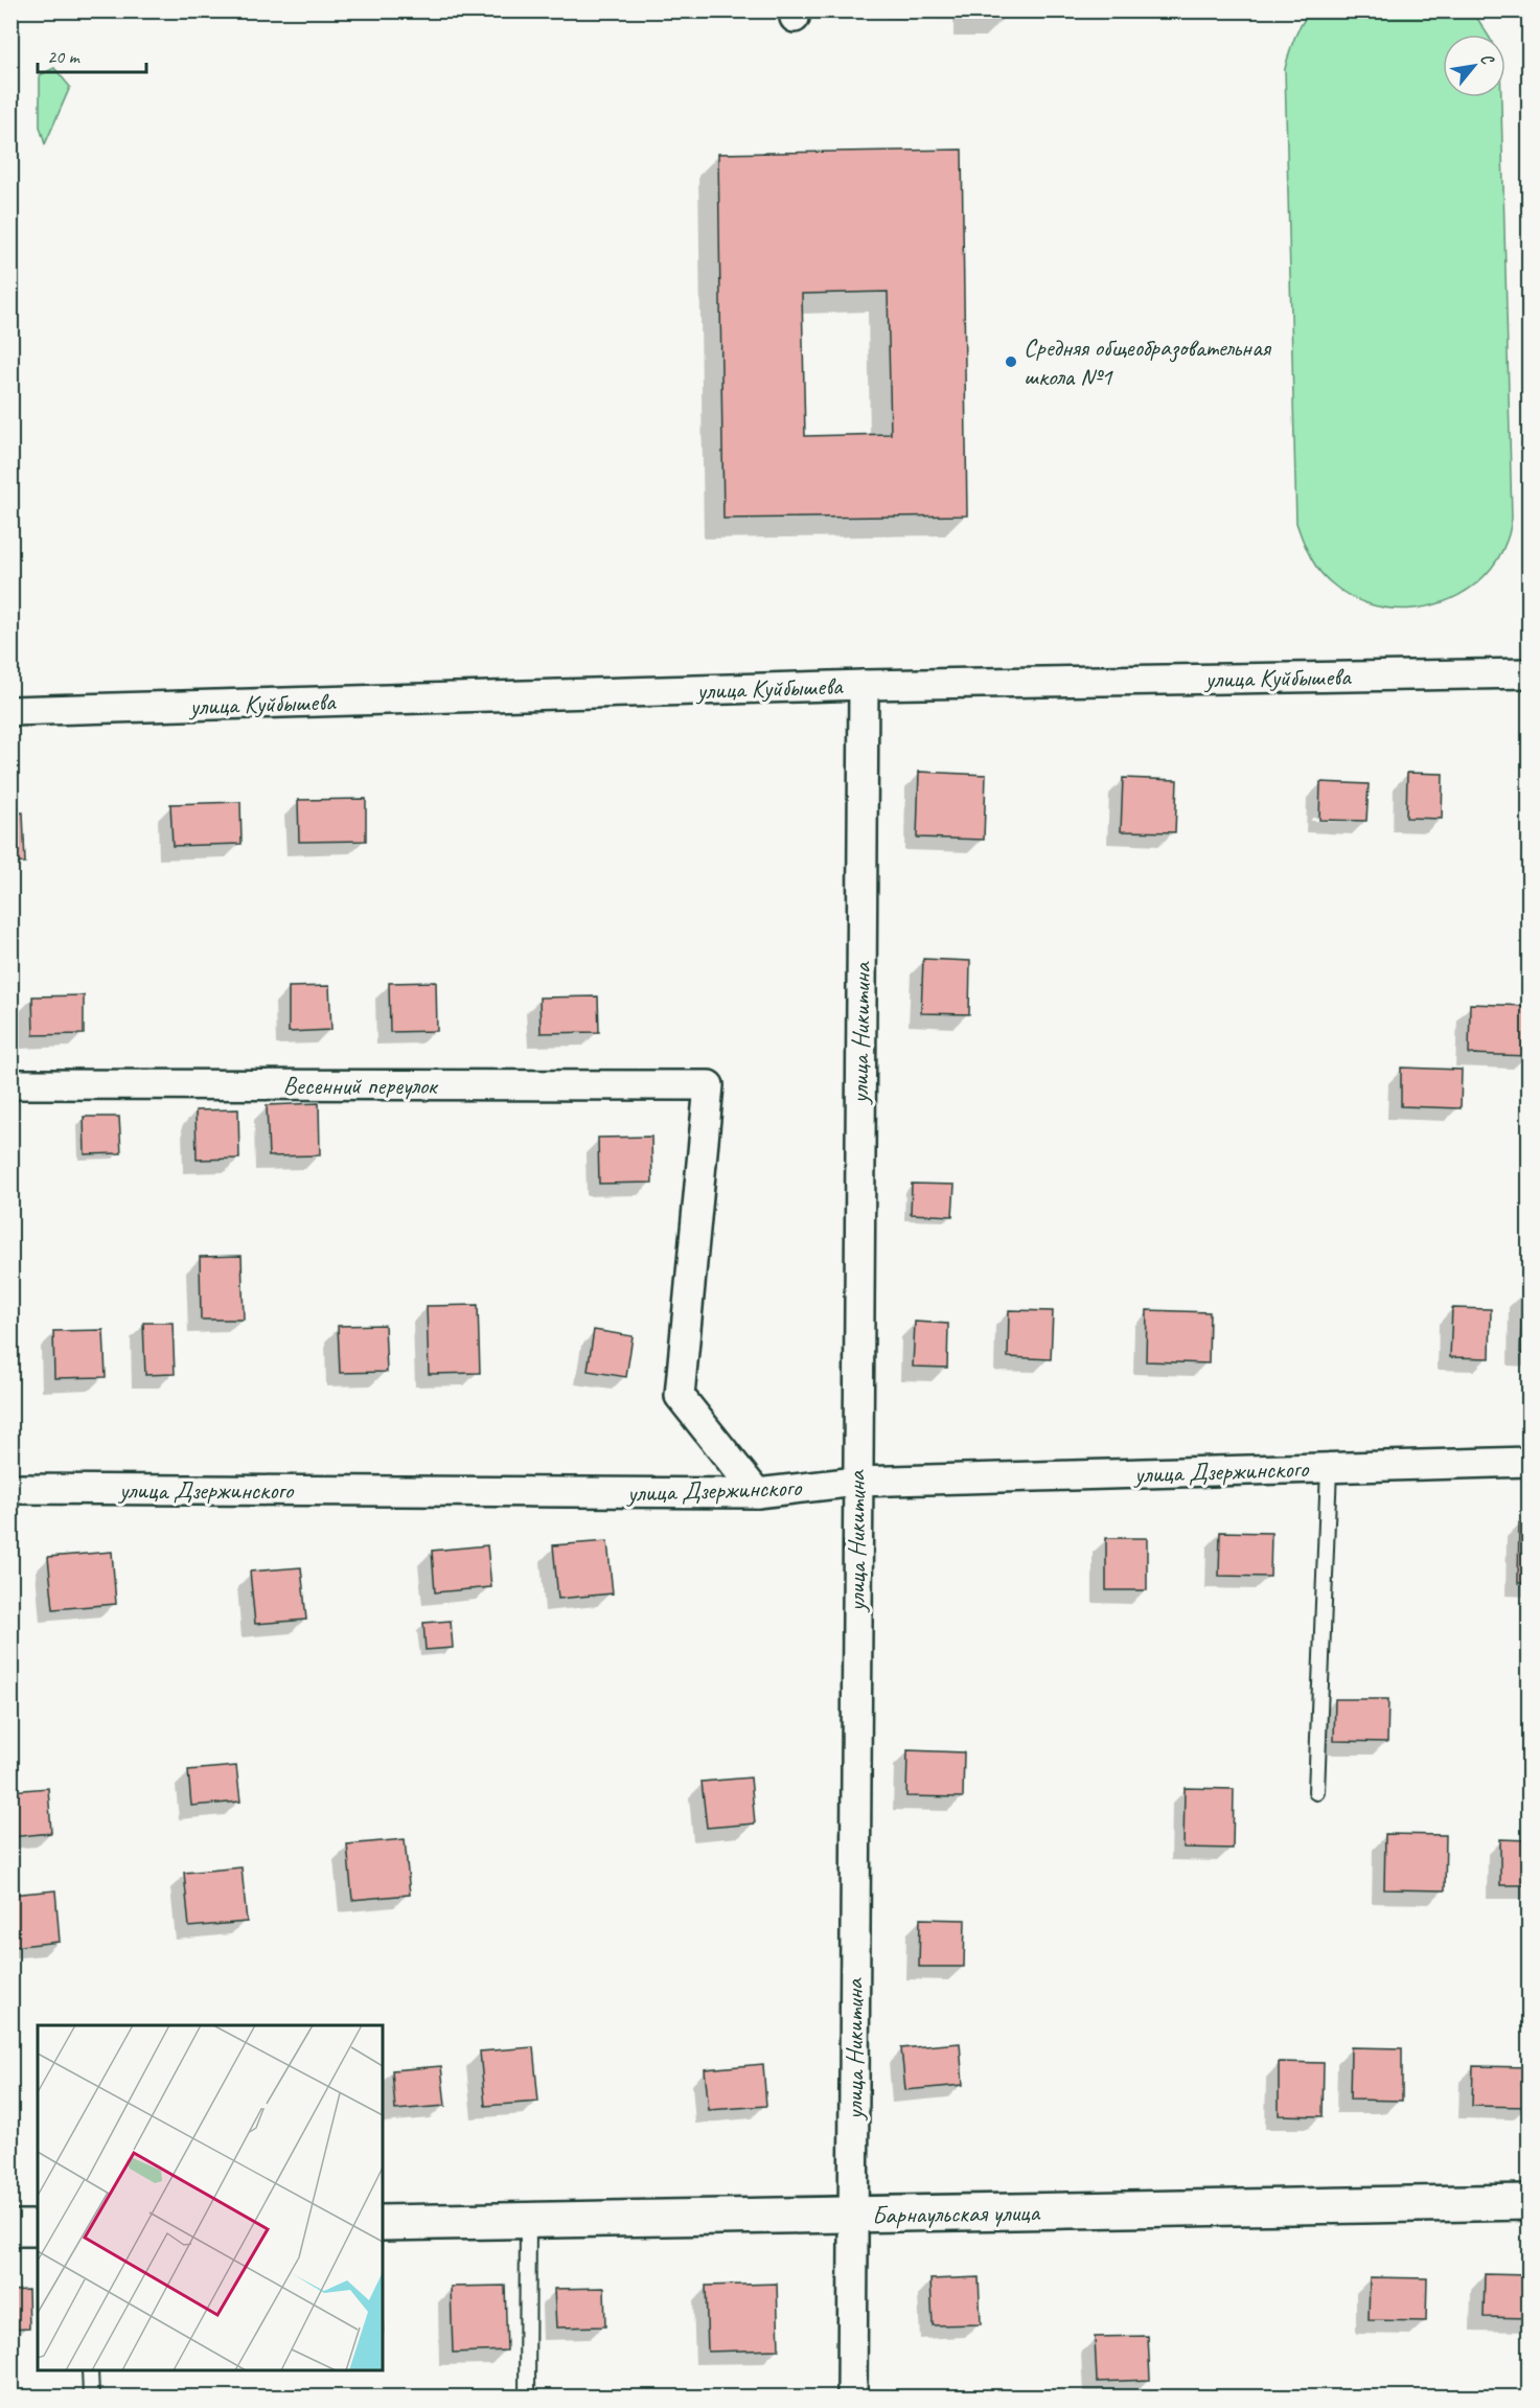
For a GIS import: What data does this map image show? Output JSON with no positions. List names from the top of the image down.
{
  "streets": {
    "street": [
      "улица Куйбышева",
      "улица Никитина",
      "Весенний переулок",
      "улица Дзержинского",
      "Барнаульская улица"
    ]
  },
  "crossings": [
    ["улица Куйбышева", "улица Никитина"],
    ["улица Никитина", "улица Дзержинского"],
    ["улица Никитина", "Барнаульская улица"],
    ["Весенний переулок", "улица Дзержинского"]
  ],
  "places": ["Средняя общеобразовательная школа №1"],
  "scale_bar": "20 m",
  "north": "top right"
}
